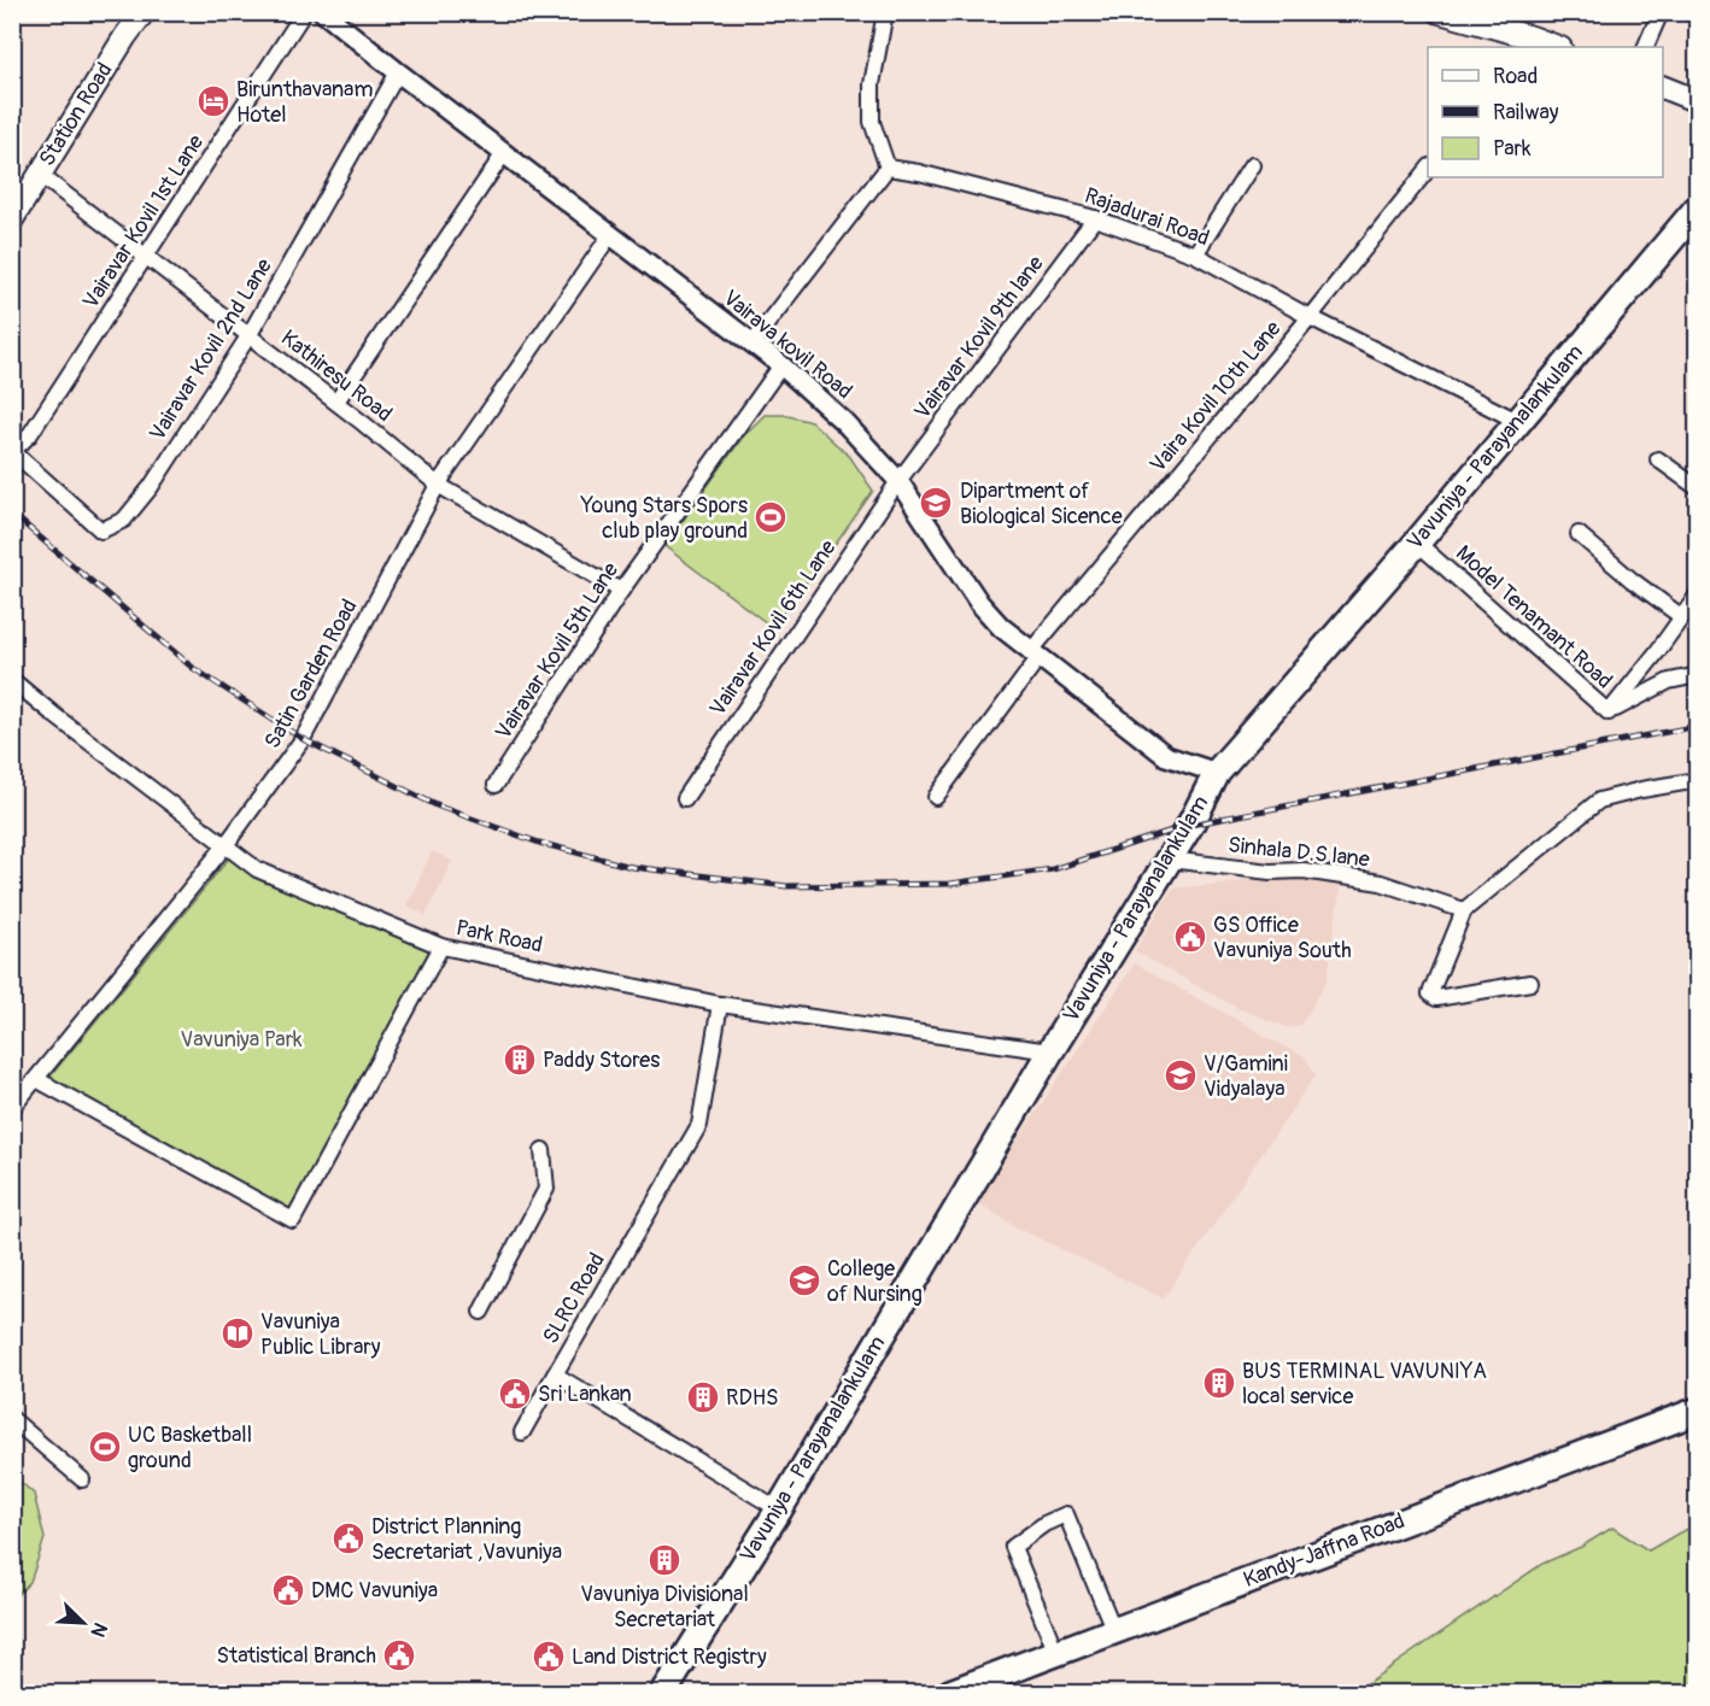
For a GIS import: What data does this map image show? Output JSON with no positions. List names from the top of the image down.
{
  "streets": {
    "highway": ["Vavuniya - Parayanalankulam", "Kandy-Jaffna Road"],
    "main road": ["Station Road"],
    "street": [
      "Rajadurai Road",
      "Vairavar Kovil 1st Lane",
      "Vairavar Kovil 9th lane",
      "Vairava kovil Road",
      "Vairavar Kovil 2nd Lane",
      "Kathiresu Road",
      "Vaira Kovil 10th Lane",
      "Model Tenamant Road",
      "Vairavar Kovil 6th Lane",
      "Vairavar Kovil 5th Lane",
      "Satin Garden Road",
      "Sinhala D.S lane",
      "Park Road",
      "SLRC Road"
    ]
  },
  "crossings": [
    ["Station Road", "Kathiresu Road"],
    ["Rajadurai Road", "Vairavar Kovil 9th lane"],
    ["Rajadurai Road", "Vaira Kovil 10th Lane"],
    ["Rajadurai Road", "Vavuniya - Parayanalankulam"],
    ["Vairavar Kovil 1st Lane", "Vairavar Kovil 2nd Lane"],
    ["Vairavar Kovil 1st Lane", "Kathiresu Road"],
    ["Vairavar Kovil 9th lane", "Vairava kovil Road"],
    ["Vairavar Kovil 9th lane", "Vairavar Kovil 6th Lane"],
    ["Vairava kovil Road", "Vairavar Kovil 2nd Lane"],
    ["Vairava kovil Road", "Vaira Kovil 10th Lane"],
    ["Vairava kovil Road", "Vavuniya - Parayanalankulam"],
    ["Vairava kovil Road", "Vairavar Kovil 6th Lane"],
    ["Vairava kovil Road", "Vairavar Kovil 5th Lane"],
    ["Vairava kovil Road", "Satin Garden Road"],
    ["Vairavar Kovil 2nd Lane", "Kathiresu Road"],
    ["Kathiresu Road", "Vairavar Kovil 5th Lane"],
    ["Kathiresu Road", "Satin Garden Road"],
    ["Vavuniya - Parayanalankulam", "Model Tenamant Road"],
    ["Vavuniya - Parayanalankulam", "Sinhala D.S lane"],
    ["Vavuniya - Parayanalankulam", "Park Road"],
    ["Vavuniya - Parayanalankulam", "SLRC Road"],
    ["Satin Garden Road", "Park Road"],
    ["Park Road", "SLRC Road"]
  ],
  "parks": ["Vavuniya Park"],
  "places": {
    "hotel": ["Birunthavanam Hotel"],
    "school or university": ["Dipartment of Biological Sicence", "V/Gamini Vidyalaya", "College of Nursing"],
    "sports": ["Young Stars Spors club play ground", "UC Basketball ground"],
    "public building": [
      "GS Office Vavuniya South",
      "Sri Lankan",
      "District Planning Secretariat ,Vavuniya",
      "DMC Vavuniya",
      "Statistical Branch",
      "Land District Registry"
    ],
    "building": [
      "Paddy Stores",
      "BUS TERMINAL VAVUNIYA local service",
      "RDHS",
      "Vavuniya Divisional Secretariat"
    ],
    "library": ["Vavuniya Public Library"]
  },
  "legend": ["Road", "Railway", "Park"],
  "north": "bottom right"
}
